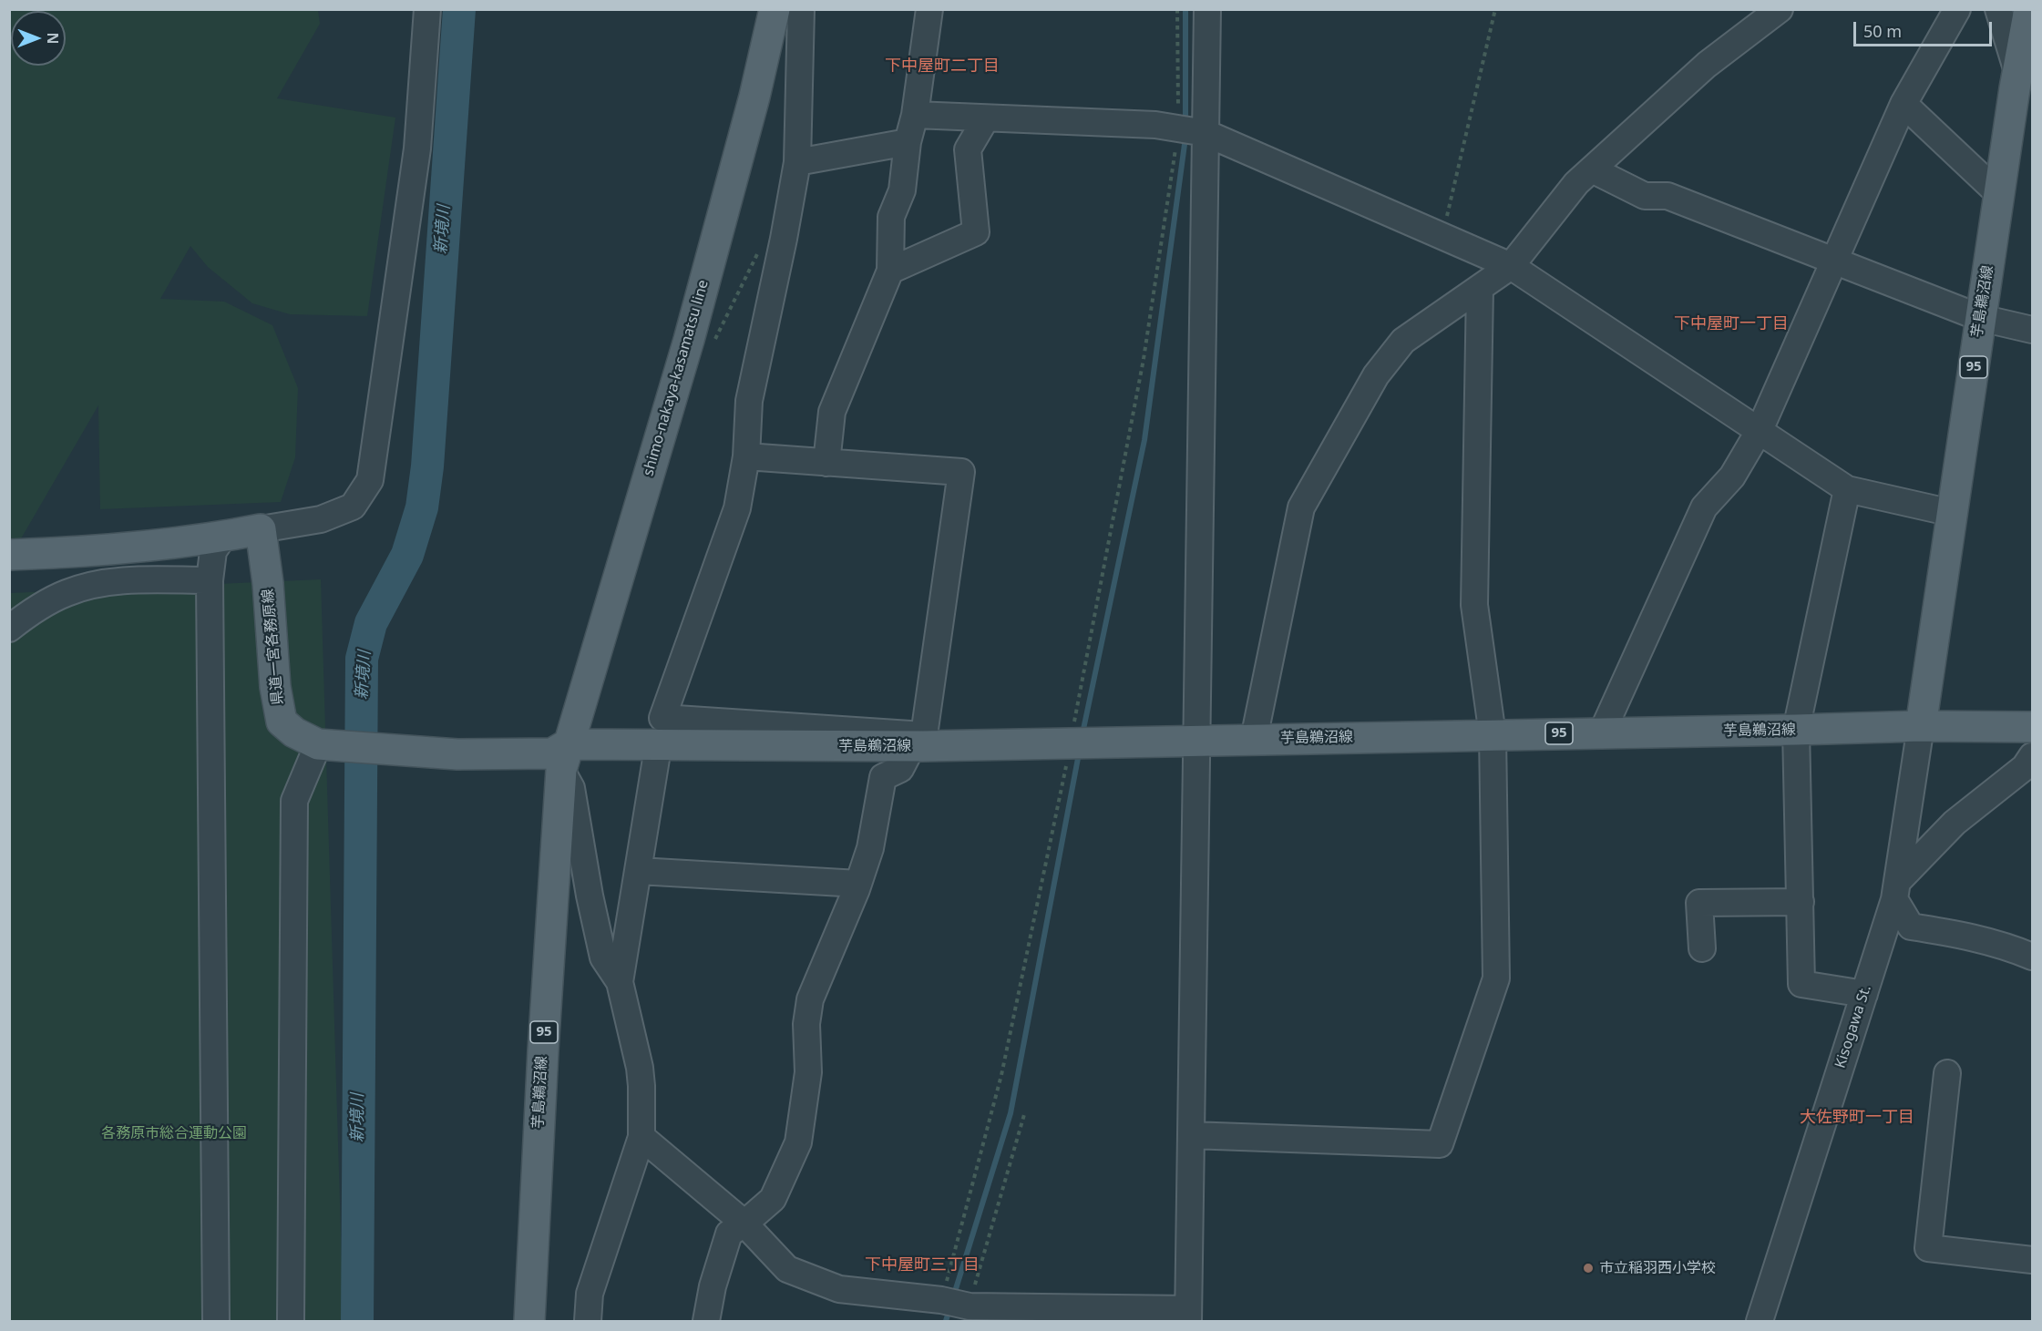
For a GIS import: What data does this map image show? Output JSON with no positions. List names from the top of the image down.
{
  "streets": {
    "main road": [
      "芋島鵜沼線",
      "95",
      "shimo-nakaya-kasamatsu line",
      "県道一宮各務原線"
    ],
    "street": ["Kisogawa St."]
  },
  "crossings": [
    ["芋島鵜沼線", "shimo-nakaya-kasamatsu line"],
    ["芋島鵜沼線", "県道一宮各務原線"],
    ["芋島鵜沼線", "Kisogawa St."],
    ["shimo-nakaya-kasamatsu line", "県道一宮各務原線"]
  ],
  "districts": [
    "下中屋町二丁目",
    "下中屋町一丁目",
    "大佐野町一丁目",
    "下中屋町三丁目"
  ],
  "water": ["新境川"],
  "parks": ["各務原市総合運動公園"],
  "places": ["市立稲羽西小学校"],
  "scale_bar": "50 m",
  "north": "right"
}
